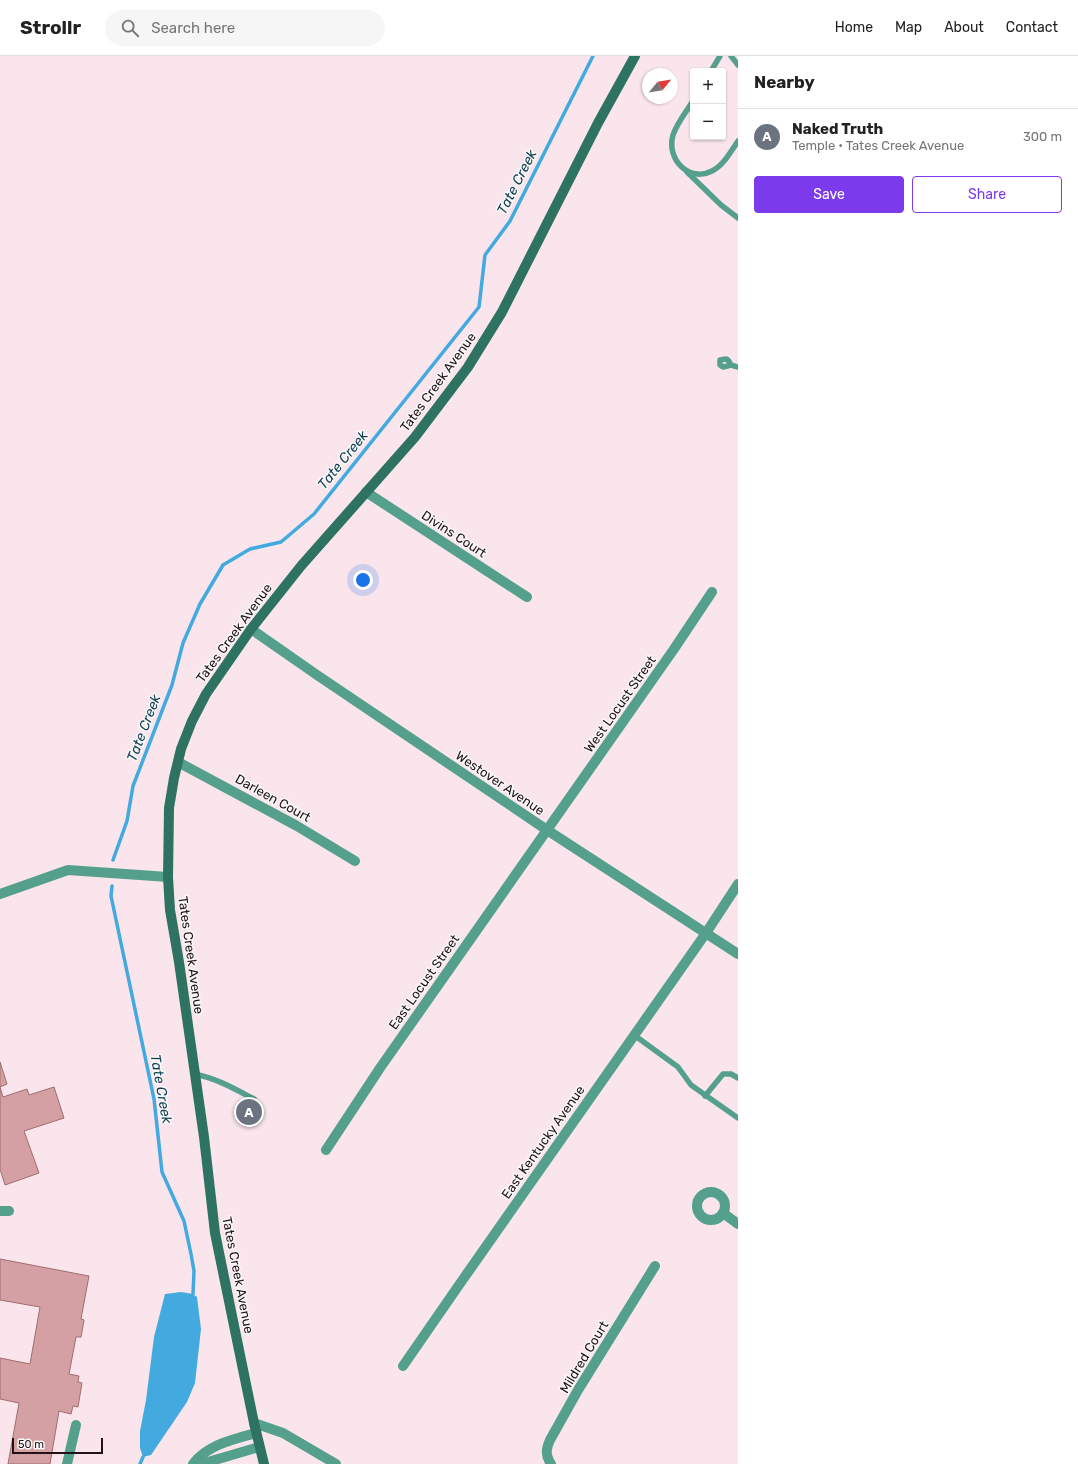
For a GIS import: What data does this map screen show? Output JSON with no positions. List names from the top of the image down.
{
  "streets": {
    "main road": ["Tates Creek Avenue"],
    "street": [
      "Divins Court",
      "West Locust Street",
      "Westover Avenue",
      "Darleen Court",
      "East Locust Street",
      "East Kentucky Avenue",
      "Mildred Court"
    ]
  },
  "crossings": [
    ["Tates Creek Avenue", "Divins Court"],
    ["Tates Creek Avenue", "Westover Avenue"],
    ["Tates Creek Avenue", "Darleen Court"],
    ["West Locust Street", "Westover Avenue"],
    ["West Locust Street", "East Locust Street"],
    ["Westover Avenue", "East Locust Street"],
    ["Westover Avenue", "East Kentucky Avenue"]
  ],
  "water": ["Tate Creek"],
  "scale_bar": "50 m",
  "north": "top right",
  "page": {
    "header": "Strollr",
    "search": "Search here",
    "nav": [
      "Home",
      "Map",
      "About",
      "Contact"
    ],
    "heading": "Nearby",
    "map_buttons": ["+", "−"],
    "list": [
      {
        "mark": "A",
        "name": "Naked Truth",
        "note": "Temple · Tates Creek Avenue",
        "value": "300 m"
      }
    ],
    "buttons": ["Save", "Share"],
    "pins": "A",
    "scale": "50 m"
  }
}
